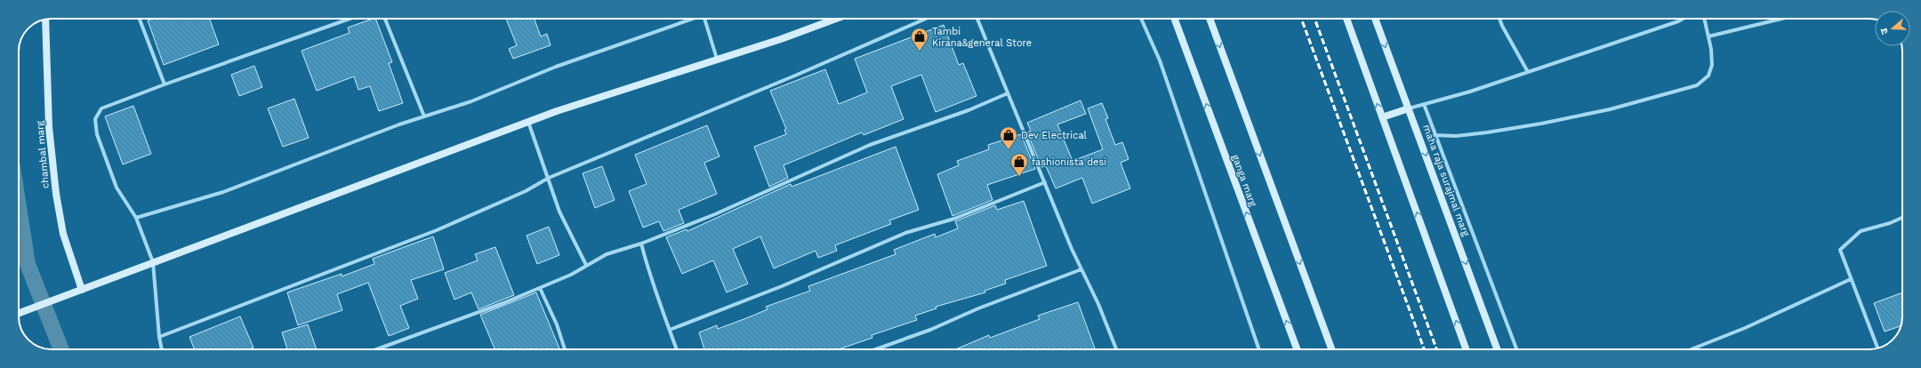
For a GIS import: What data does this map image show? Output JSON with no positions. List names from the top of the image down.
{
  "streets": {
    "street": ["chambal marg", "ganga marg", "maha raja surajmal marg"]
  },
  "places": {
    "shop": ["Tambi Kirana&general Store", "Dev Electrical", "fashionista desi"]
  },
  "north": "left"
}
